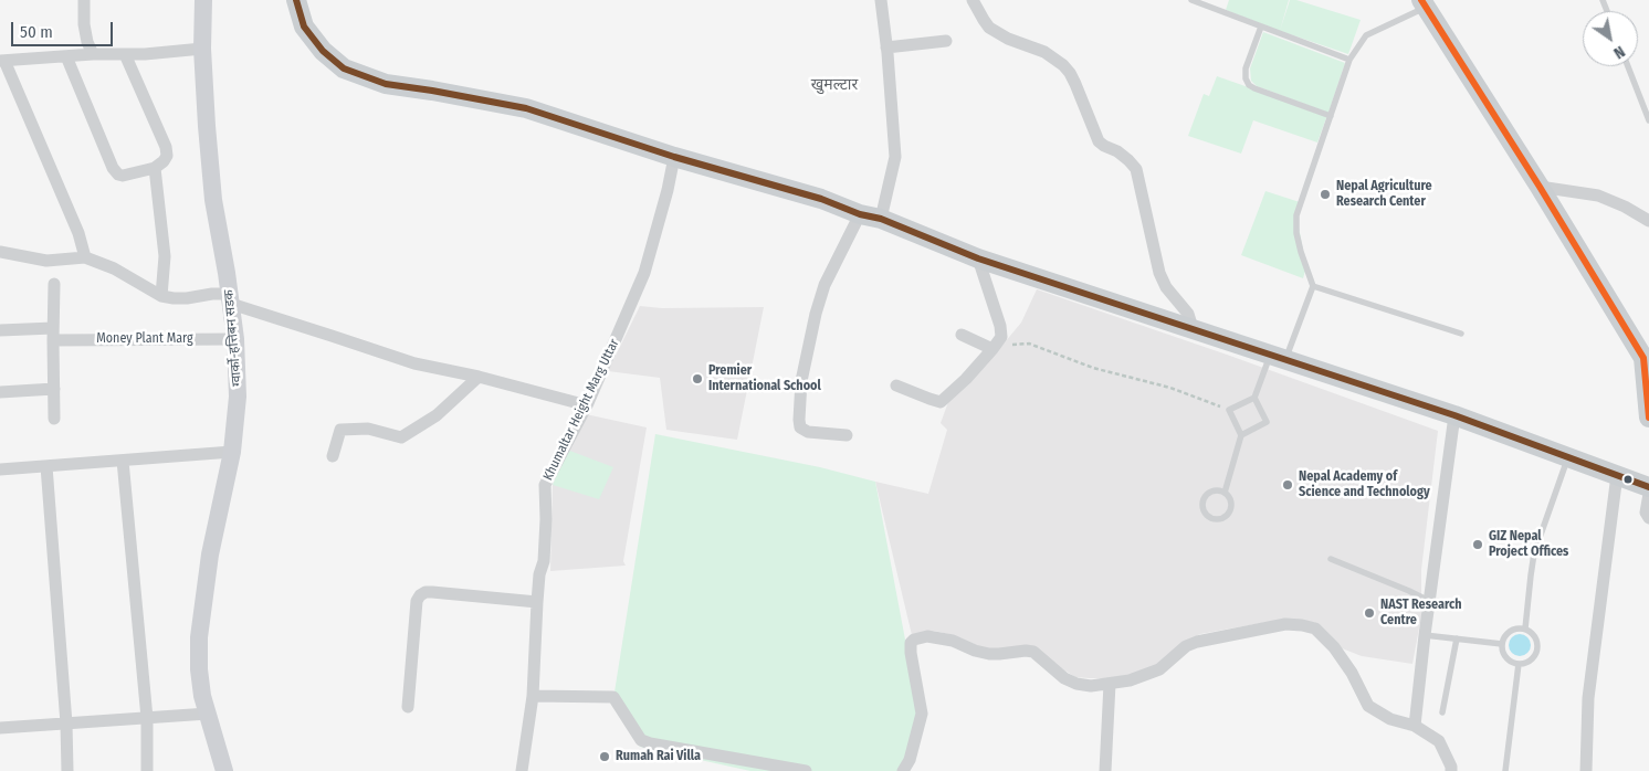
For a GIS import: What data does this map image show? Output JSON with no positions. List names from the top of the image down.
{
  "streets": {
    "main road": ["ग्वार्को-हत्तिबन सडक"],
    "street": ["Money Plant Marg", "Khumaltar Height Marg Uttar"]
  },
  "crossings": [
    ["ग्वार्को-हत्तिबन सडक", "Money Plant Marg"]
  ],
  "districts": ["खुमल्टार"],
  "places": [
    "Nepal Agriculture Research Center",
    "Premier International School",
    "Nepal Academy of Science and Technology",
    "GIZ Nepal Project Offices",
    "NAST Research Centre",
    "Rumah Rai Villa"
  ],
  "scale_bar": "50 m",
  "north": "bottom right"
}
